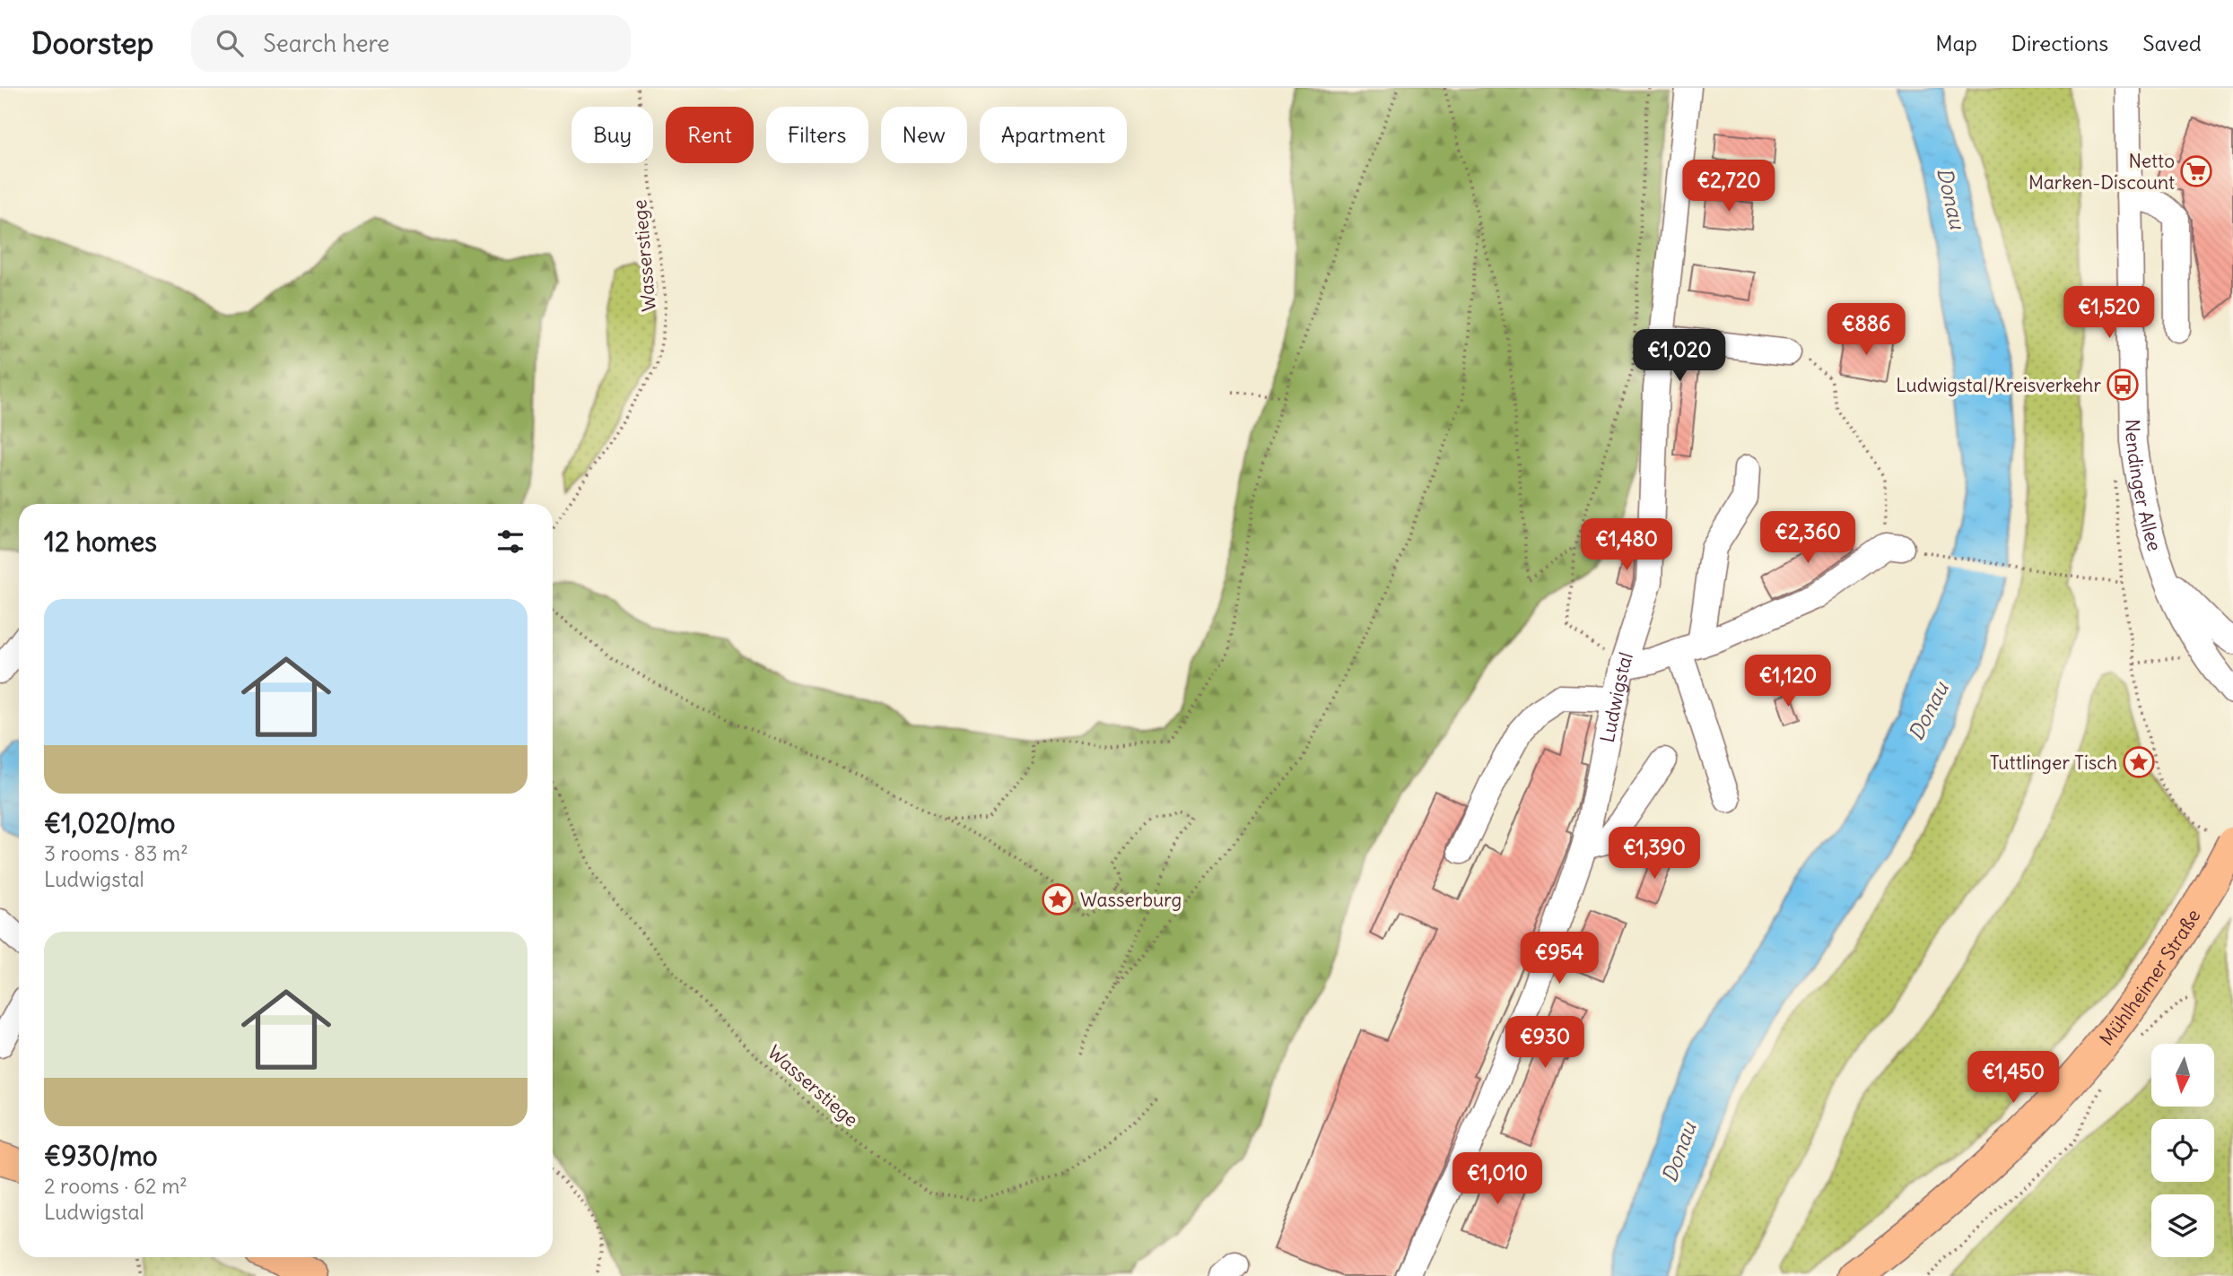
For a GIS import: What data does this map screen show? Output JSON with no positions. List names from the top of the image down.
{
  "streets": {
    "main road": ["Mühlheimer Straße"],
    "street": ["Nendinger Allee", "Ludwigstal"],
    "path": ["Wasserstiege"]
  },
  "water": ["Donau"],
  "places": {
    "supermarket": ["Netto Marken-Discount"],
    "bus stop": ["Ludwigstal/Kreisverkehr"],
    "place": ["Tuttlinger Tisch", "Wasserburg"]
  },
  "north": "bottom",
  "page": {
    "header": "Doorstep",
    "search": "Search here",
    "nav": ["Map", "Directions", "Saved"],
    "chip": [
      "Buy",
      "Rent",
      "Filters",
      "New",
      "Apartment"
    ],
    "price": [
      "€2,720",
      "€1,520",
      "€886",
      "€1,020",
      "€2,360",
      "€1,480",
      "€1,120",
      "€1,390",
      "€954",
      "€930",
      "€1,450",
      "€1,010"
    ],
    "heading": "12 homes",
    "list": [
      {
        "name": "€1,020/mo",
        "note": "3 rooms · 83 m² · Ludwigstal"
      },
      {
        "name": "€930/mo",
        "note": "2 rooms · 62 m² · Ludwigstal"
      }
    ]
  }
}
